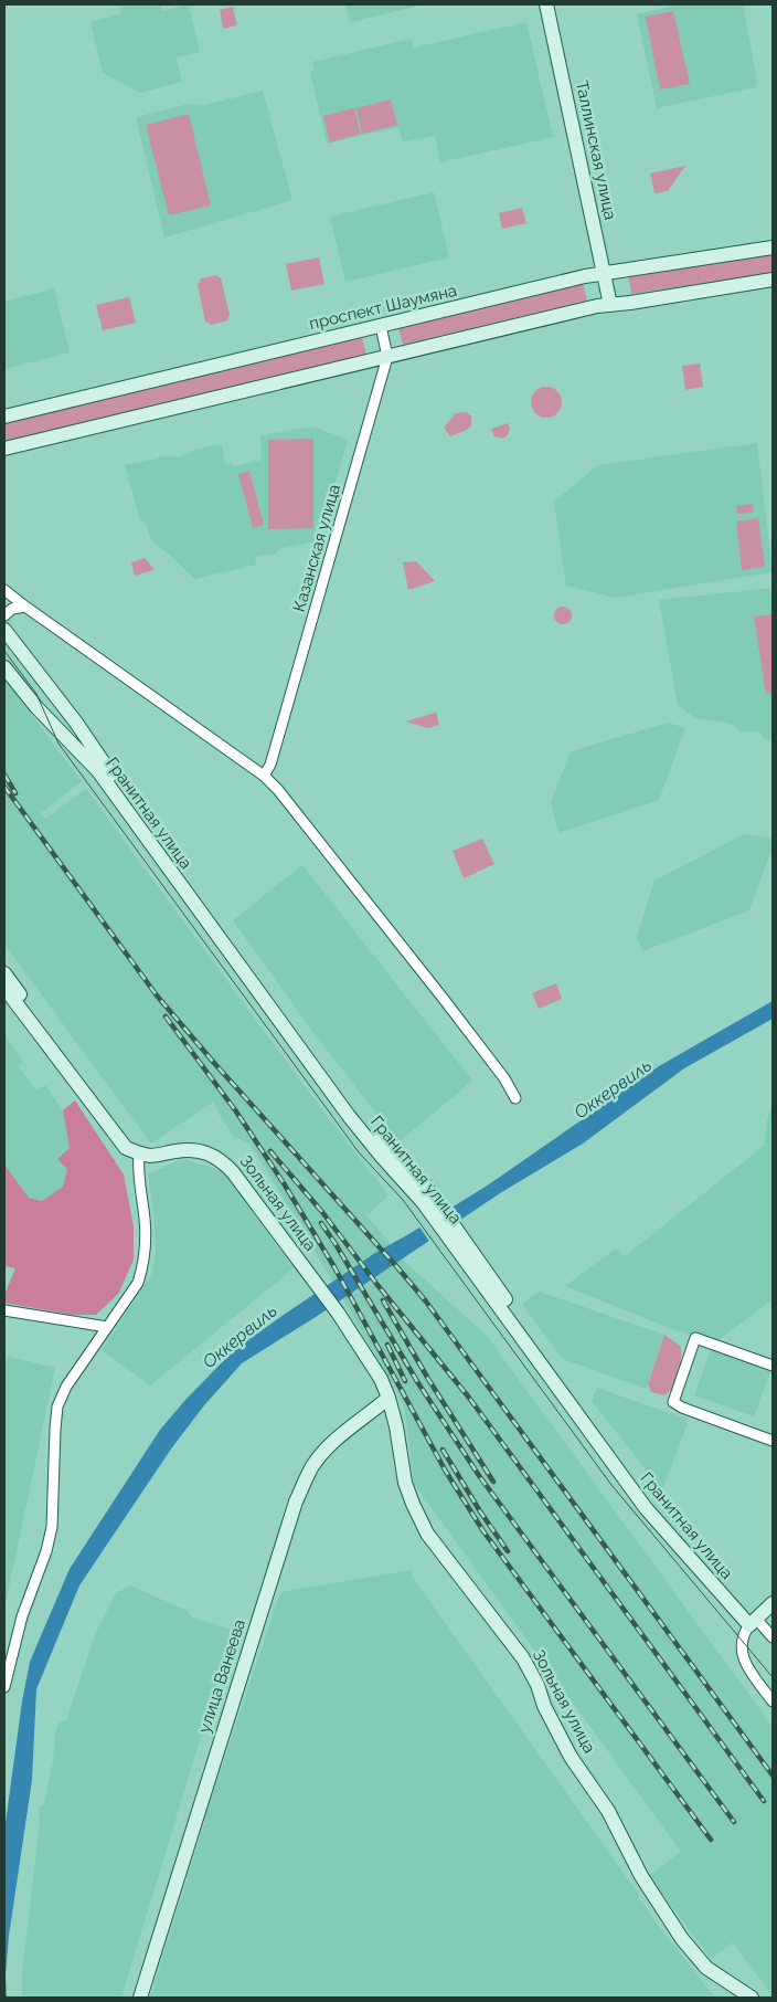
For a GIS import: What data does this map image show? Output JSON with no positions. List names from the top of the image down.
{
  "streets": {
    "street": [
      "Таллинская улица",
      "проспект Шаумяна",
      "Казанская улица",
      "Гранитная улица",
      "Зольная улица",
      "улица Ванеева"
    ]
  },
  "crossings": [
    ["Таллинская улица", "проспект Шаумяна"],
    ["проспект Шаумяна", "Казанская улица"],
    ["Зольная улица", "улица Ванеева"]
  ],
  "water": ["Оккервиль"]
}
